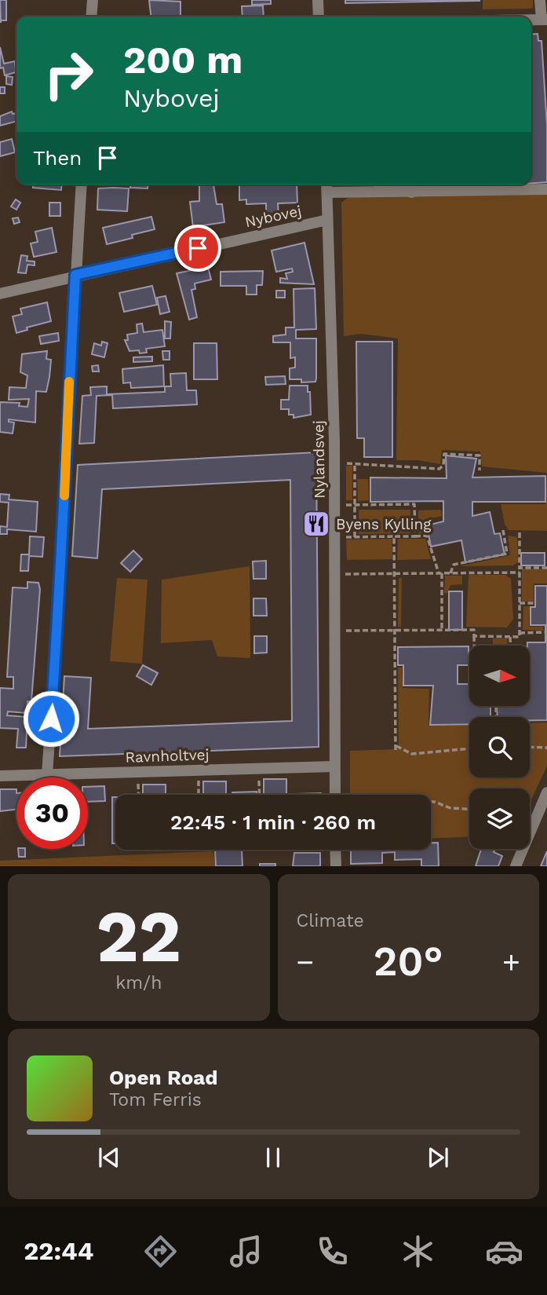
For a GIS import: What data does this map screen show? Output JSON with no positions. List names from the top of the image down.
{
  "streets": {
    "street": ["Nybovej", "Nylandsvej", "Ravnholtvej"]
  },
  "crossings": [
    ["Nybovej", "Nylandsvej"],
    ["Nylandsvej", "Ravnholtvej"]
  ],
  "places": {
    "restaurant": ["Byens Kylling"]
  },
  "north": "right",
  "page": {
    "turn": ["200 m", "Nybovej"],
    "then": "Then",
    "limit": "30",
    "trip": "22:45 · 1 min · 260 m",
    "tile": [
      ["22", "km/h"],
      "Climate"
    ],
    "heat": ["−", "20°", "+"],
    "song": ["Open Road", "Tom Ferris"],
    "tabs": "22:44"
  }
}
